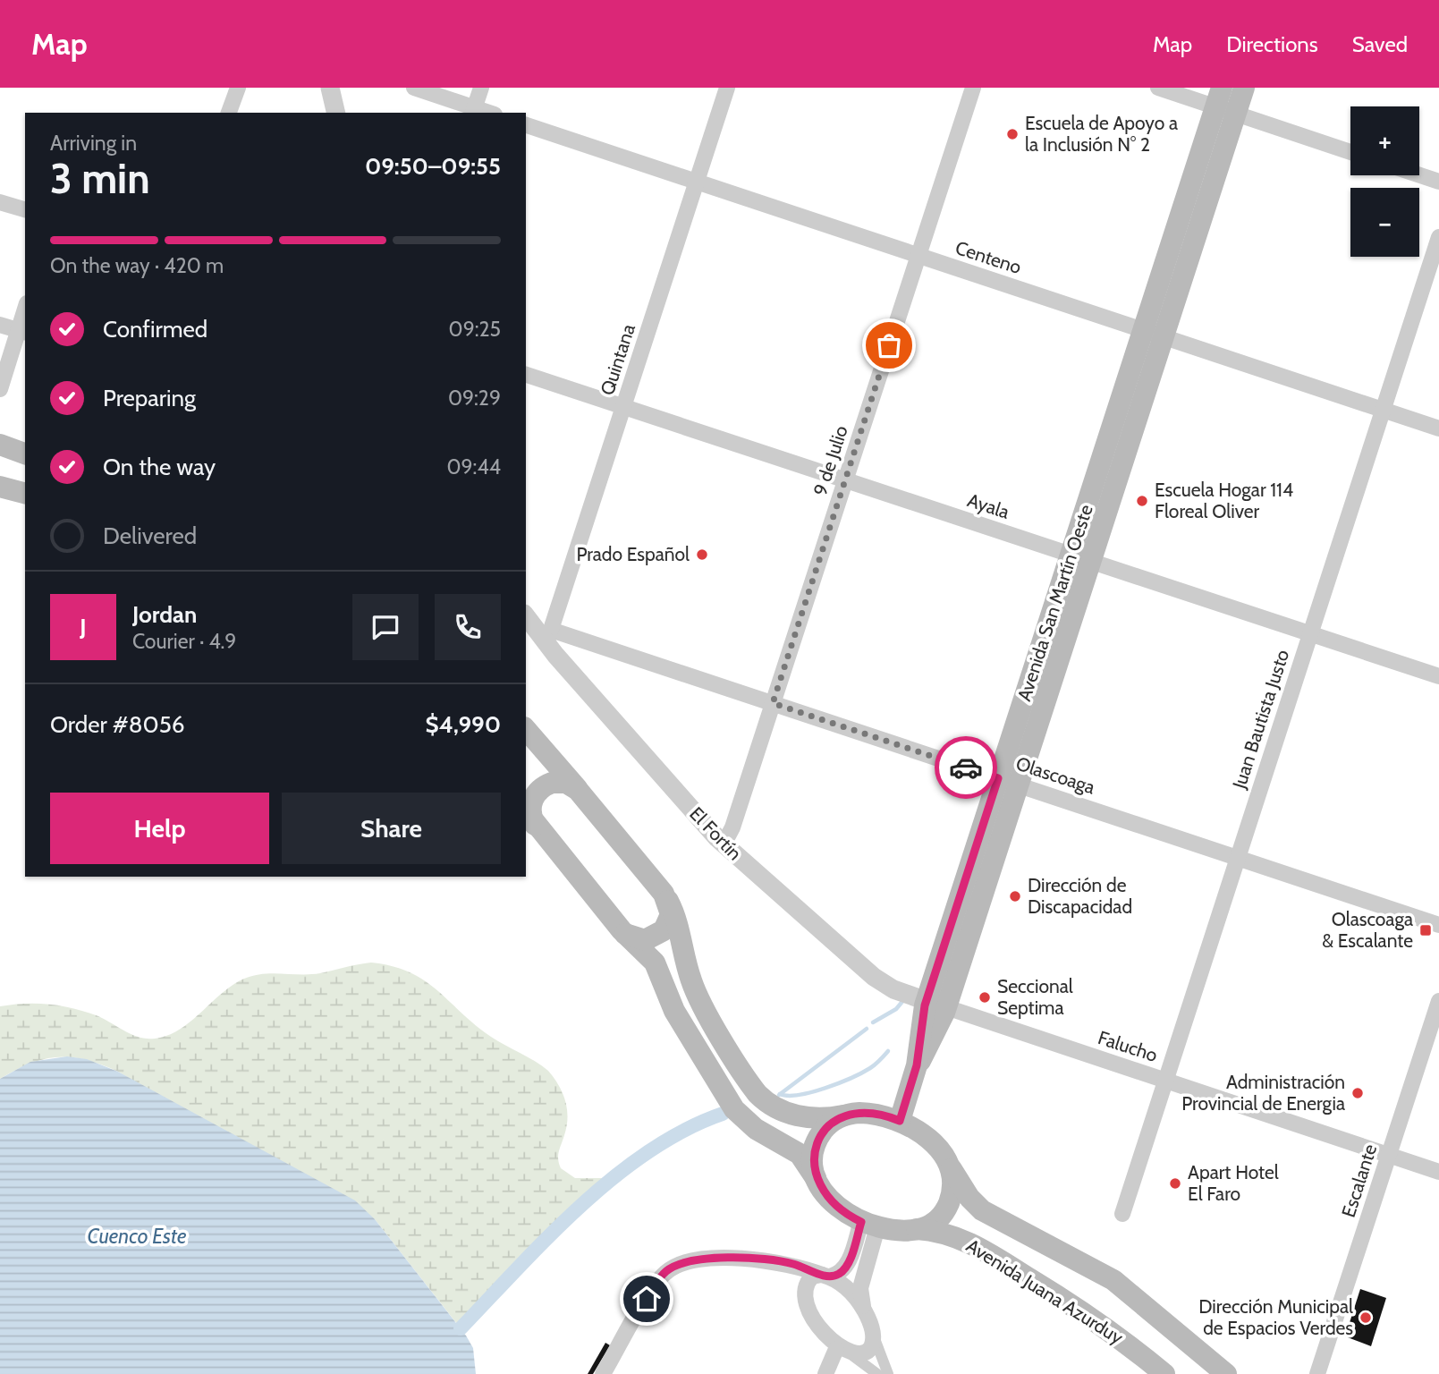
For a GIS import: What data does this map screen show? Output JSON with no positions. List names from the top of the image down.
{
  "streets": {
    "main road": ["Avenida San Martín Oeste", "Avenida Juana Azurduy"],
    "street": [
      "Centeno",
      "Quintana",
      "9 de Julio",
      "Ayala",
      "Juan Bautista Justo",
      "Olascoaga",
      "El Fortín",
      "Falucho",
      "Escalante"
    ]
  },
  "crossings": [
    ["Centeno", "Quintana"],
    ["Centeno", "9 de Julio"],
    ["Centeno", "Avenida San Martín Oeste"],
    ["Centeno", "Juan Bautista Justo"],
    ["Quintana", "Ayala"],
    ["Quintana", "Olascoaga"],
    ["Quintana", "El Fortín"],
    ["9 de Julio", "Ayala"],
    ["9 de Julio", "Olascoaga"],
    ["9 de Julio", "El Fortín"],
    ["Ayala", "Avenida San Martín Oeste"],
    ["Ayala", "Juan Bautista Justo"],
    ["Avenida San Martín Oeste", "Olascoaga"],
    ["Avenida San Martín Oeste", "El Fortín"],
    ["Avenida San Martín Oeste", "Falucho"],
    ["Avenida San Martín Oeste", "Avenida Juana Azurduy"],
    ["Juan Bautista Justo", "Olascoaga"],
    ["Juan Bautista Justo", "Falucho"],
    ["Olascoaga", "El Fortín"],
    ["El Fortín", "Falucho"],
    ["Falucho", "Escalante"]
  ],
  "water": ["Cuenco Este"],
  "places": {
    "other": [
      "Escuela de Apoyo a la Inclusión N° 2",
      "Escuela Hogar 114 Floreal Oliver",
      "Prado Español",
      "Dirección de Discapacidad",
      "Seccional Septima",
      "Administración Provincial de Energia",
      "Apart Hotel El Faro",
      "Dirección Municipal de Espacios Verdes"
    ],
    "transit": ["Olascoaga & Escalante"]
  },
  "page": {
    "header": "Map",
    "nav": ["Map", "Directions", "Saved"],
    "map_buttons": ["+", "−"],
    "heading": ["3 min", "Arriving in", "09:50–09:55"],
    "panel": [
      "Jordan",
      "Courier · 4.9",
      "Order #8056",
      "$4,990"
    ],
    "bar": "On the way · 420 m",
    "list": [
      ["Confirmed", "09:25"],
      ["Preparing", "09:29"],
      ["On the way", "09:44"],
      "Delivered"
    ],
    "round": "J",
    "buttons": ["Help", "Share"]
  }
}
